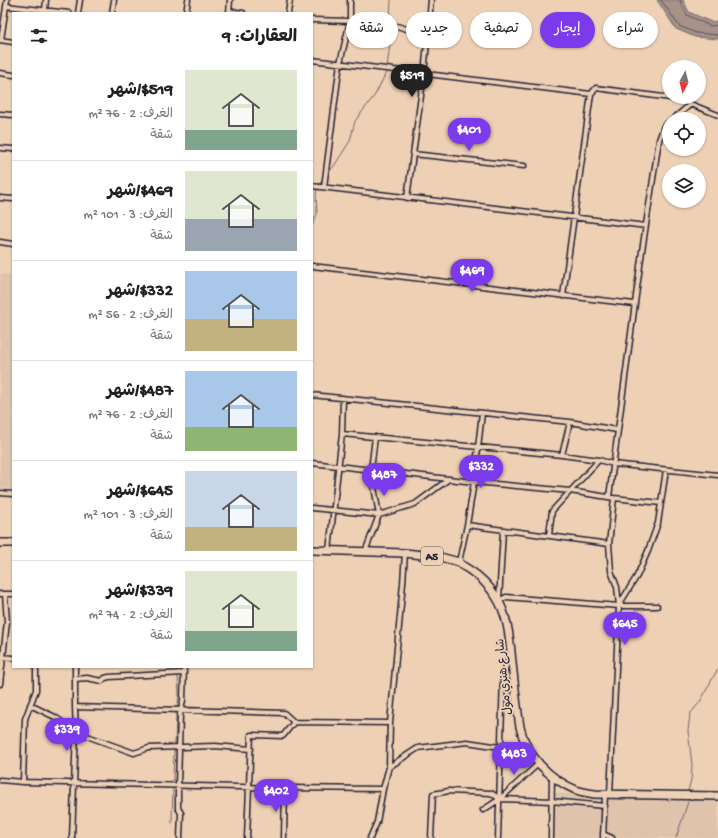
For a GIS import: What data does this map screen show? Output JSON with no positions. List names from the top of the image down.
{
  "streets": {
    "highway": ["A5", "شارع هنري مول"]
  },
  "north": "bottom",
  "page": {
    "chip": [
      "شراء",
      "إيجار",
      "تصفية",
      "جديد",
      "شقة"
    ],
    "heading": "العقارات: 9",
    "list": [
      {
        "name": "$519/شهر",
        "note": "الغرف: 2 · 76 m² · شقة"
      },
      {
        "name": "$469/شهر",
        "note": "الغرف: 3 · 101 m² · شقة"
      },
      {
        "name": "$332/شهر",
        "note": "الغرف: 2 · 56 m² · شقة"
      },
      {
        "name": "$487/شهر",
        "note": "الغرف: 2 · 76 m² · شقة"
      },
      {
        "name": "$645/شهر",
        "note": "الغرف: 3 · 101 m² · شقة"
      },
      {
        "name": "$339/شهر",
        "note": "الغرف: 2 · 74 m² · شقة"
      }
    ],
    "price": [
      "$519",
      "$401",
      "$469",
      "$332",
      "$487",
      "$645",
      "$339",
      "$483",
      "$402"
    ]
  }
}
